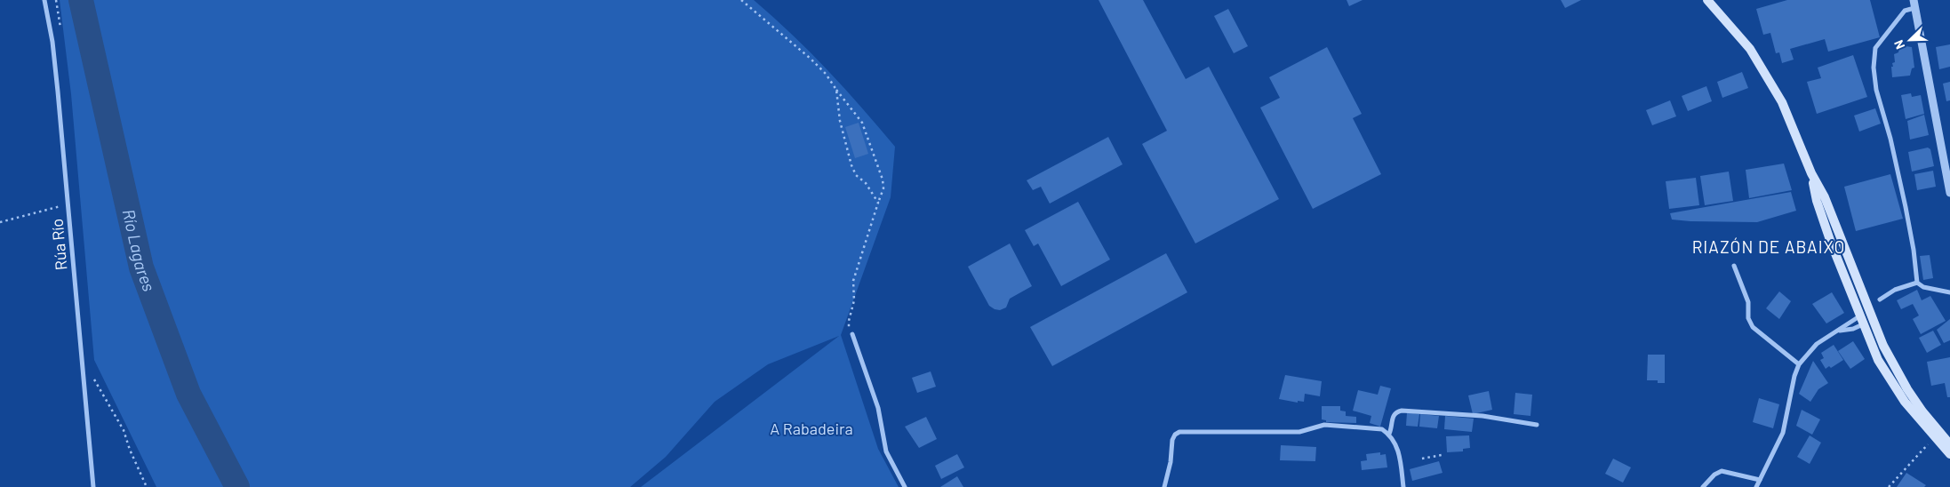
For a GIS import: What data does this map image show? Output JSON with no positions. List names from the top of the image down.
{
  "streets": {
    "street": ["Rúa Río"]
  },
  "districts": ["RIAZÓN DE ABAIXO"],
  "water": ["Río Lagares"],
  "parks": ["A Rabadeira"],
  "north": "bottom left"
}
